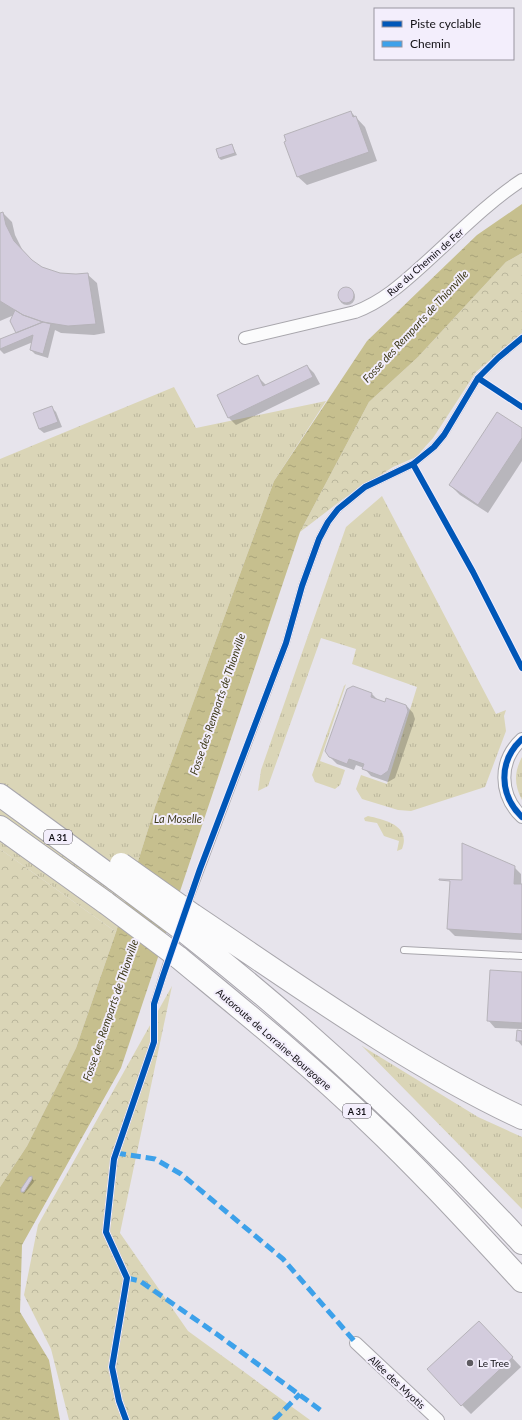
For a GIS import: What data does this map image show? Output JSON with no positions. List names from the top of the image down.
{
  "streets": {
    "highway": ["A 31", "Autoroute de Lorraine-Bourgogne"],
    "street": ["Rue du Chemin de Fer", "Allée des Myotis"]
  },
  "water": ["Fosse des Remparts de Thionville", "La Moselle"],
  "places": ["Le Tree"],
  "legend": ["Piste cyclable", "Chemin"]
}
